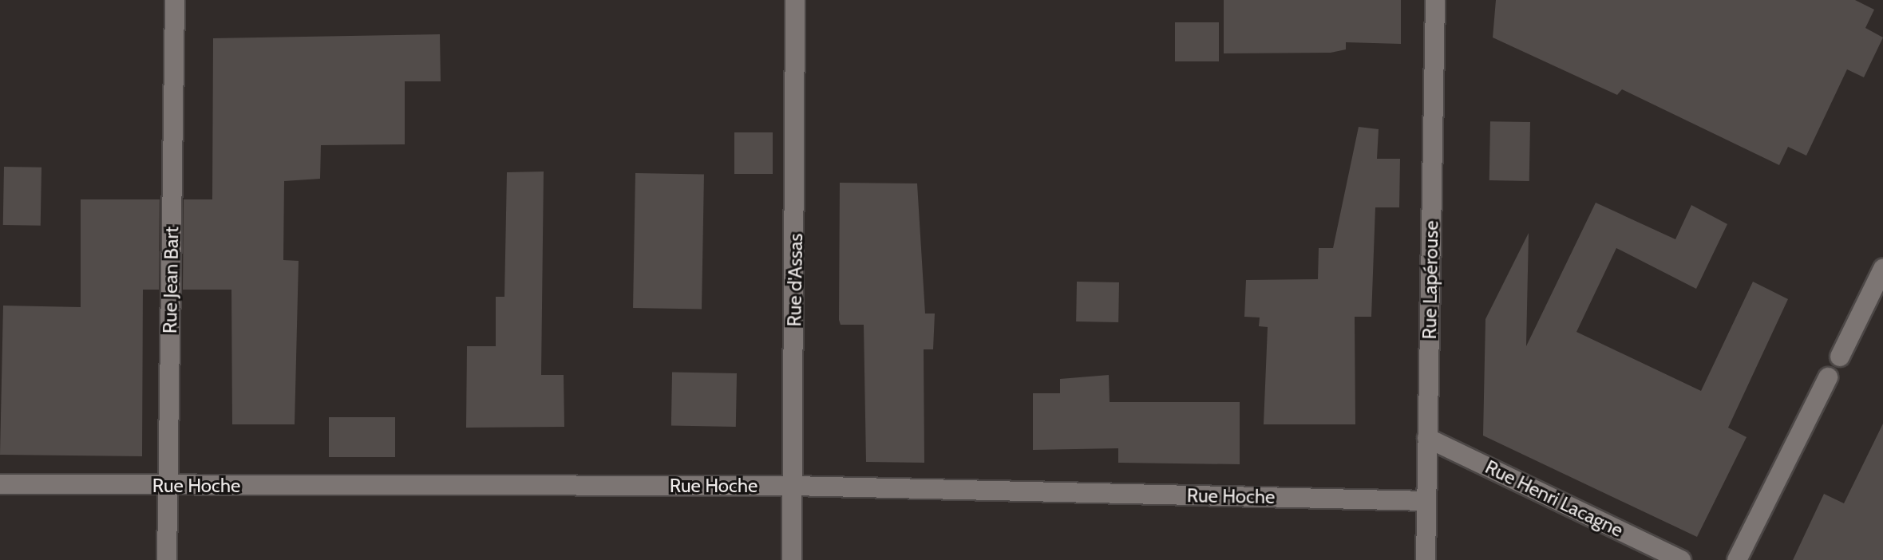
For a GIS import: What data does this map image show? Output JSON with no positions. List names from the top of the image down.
{
  "streets": {
    "street": [
      "Rue Jean Bart",
      "Rue d'Assas",
      "Rue Lapérouse",
      "Rue Hoche",
      "Rue Henri Lacagne"
    ]
  },
  "crossings": [
    ["Rue Jean Bart", "Rue Hoche"],
    ["Rue d'Assas", "Rue Hoche"],
    ["Rue Lapérouse", "Rue Hoche"],
    ["Rue Lapérouse", "Rue Henri Lacagne"]
  ]
}
